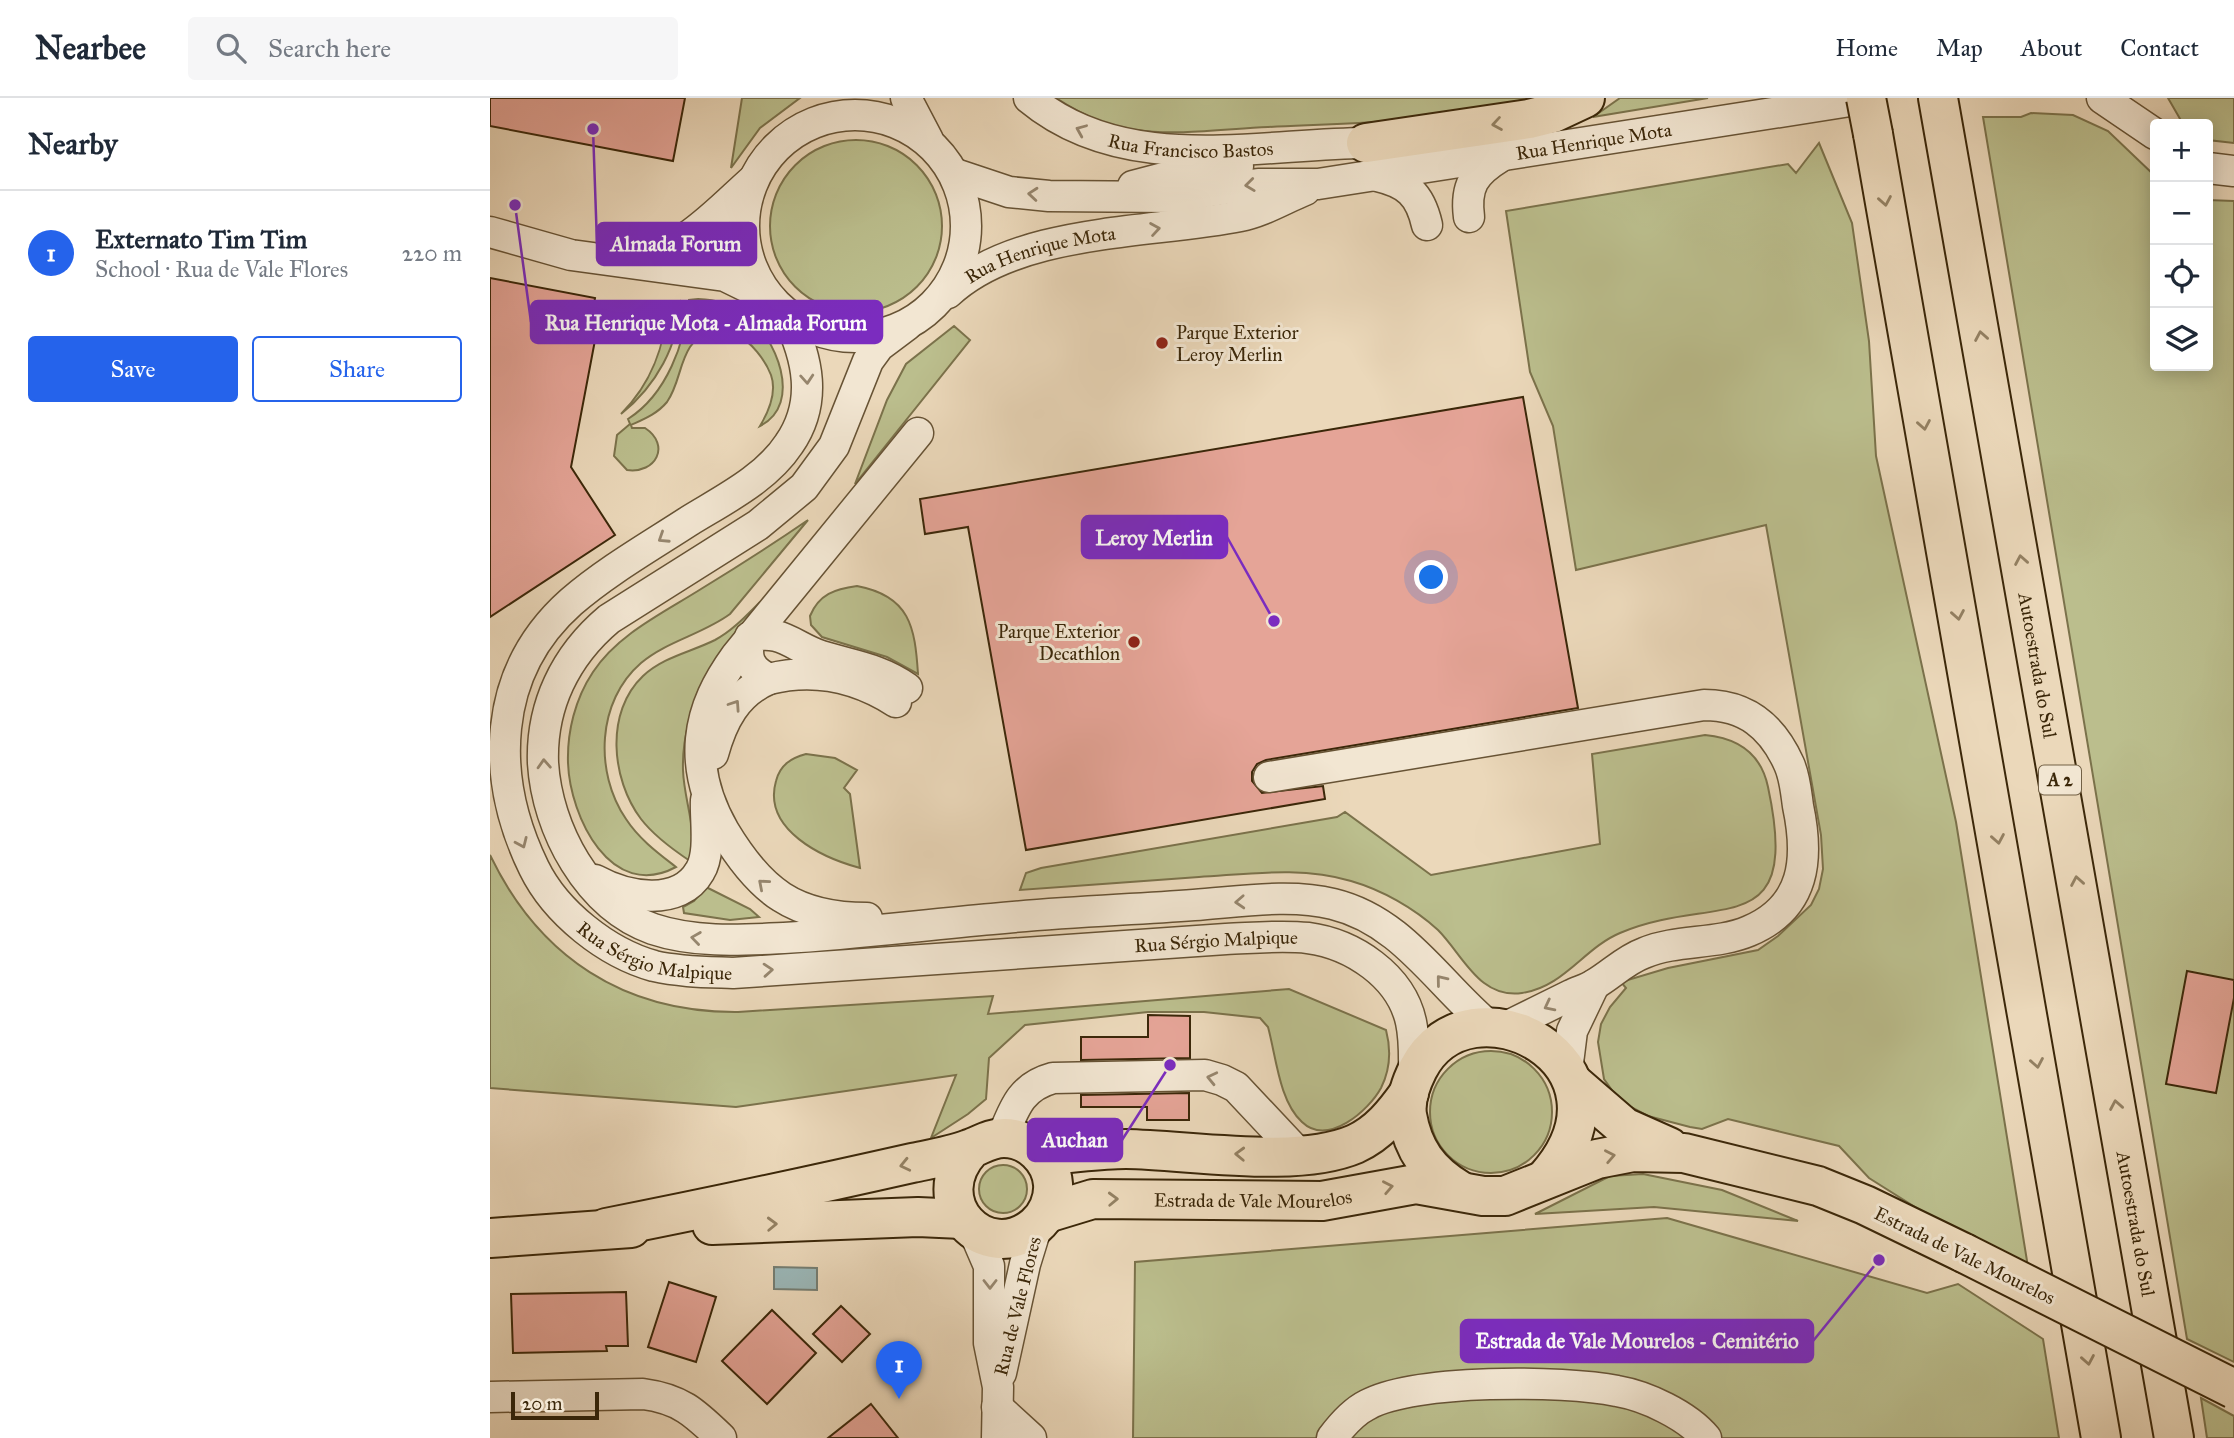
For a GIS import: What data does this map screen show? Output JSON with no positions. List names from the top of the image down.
{
  "streets": {
    "main road": ["Autoestrada do Sul", "A 2", "Estrada de Vale Mourelos"],
    "street": [
      "Rua Henrique Mota",
      "Rua Francisco Bastos",
      "Rua Sérgio Malpique",
      "Rua de Vale Flores"
    ]
  },
  "crossings": [
    ["Rua Henrique Mota", "Rua Francisco Bastos"],
    ["Rua Henrique Mota", "Rua Sérgio Malpique"],
    ["Rua Sérgio Malpique", "Estrada de Vale Mourelos"],
    ["Estrada de Vale Mourelos", "Rua de Vale Flores"]
  ],
  "places": [
    "Almada Forum",
    "Rua Henrique Mota - Almada Forum",
    "Parque Exterior Leroy Merlin",
    "Leroy Merlin",
    "Parque Exterior Decathlon",
    "Auchan",
    "Estrada de Vale Mourelos - Cemitério"
  ],
  "scale_bar": "20 m",
  "page": {
    "header": "Nearbee",
    "search": "Search here",
    "nav": [
      "Home",
      "Map",
      "About",
      "Contact"
    ],
    "heading": "Nearby",
    "map_buttons": ["+", "−"],
    "list": [
      {
        "mark": "1",
        "name": "Externato Tim Tim",
        "note": "School · Rua de Vale Flores",
        "value": "220 m"
      }
    ],
    "buttons": ["Save", "Share"],
    "pins": "1",
    "scale": "20 m"
  }
}
